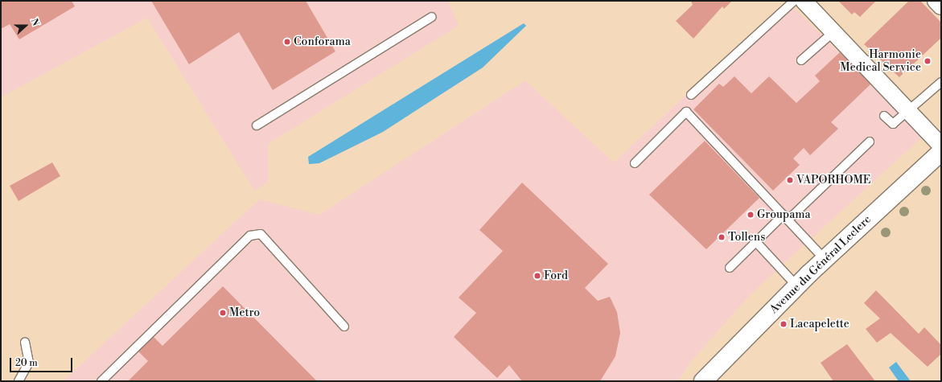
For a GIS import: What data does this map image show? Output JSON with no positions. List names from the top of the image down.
{
  "streets": {
    "street": ["Avenue du Général Leclerc"]
  },
  "places": [
    "Conforama",
    "Harmonie Medical Service",
    "VAPORHOME",
    "Groupama",
    "Tollens",
    "Ford",
    "Metro",
    "Lacapelette"
  ],
  "scale_bar": "20 m",
  "north": "right"
}
